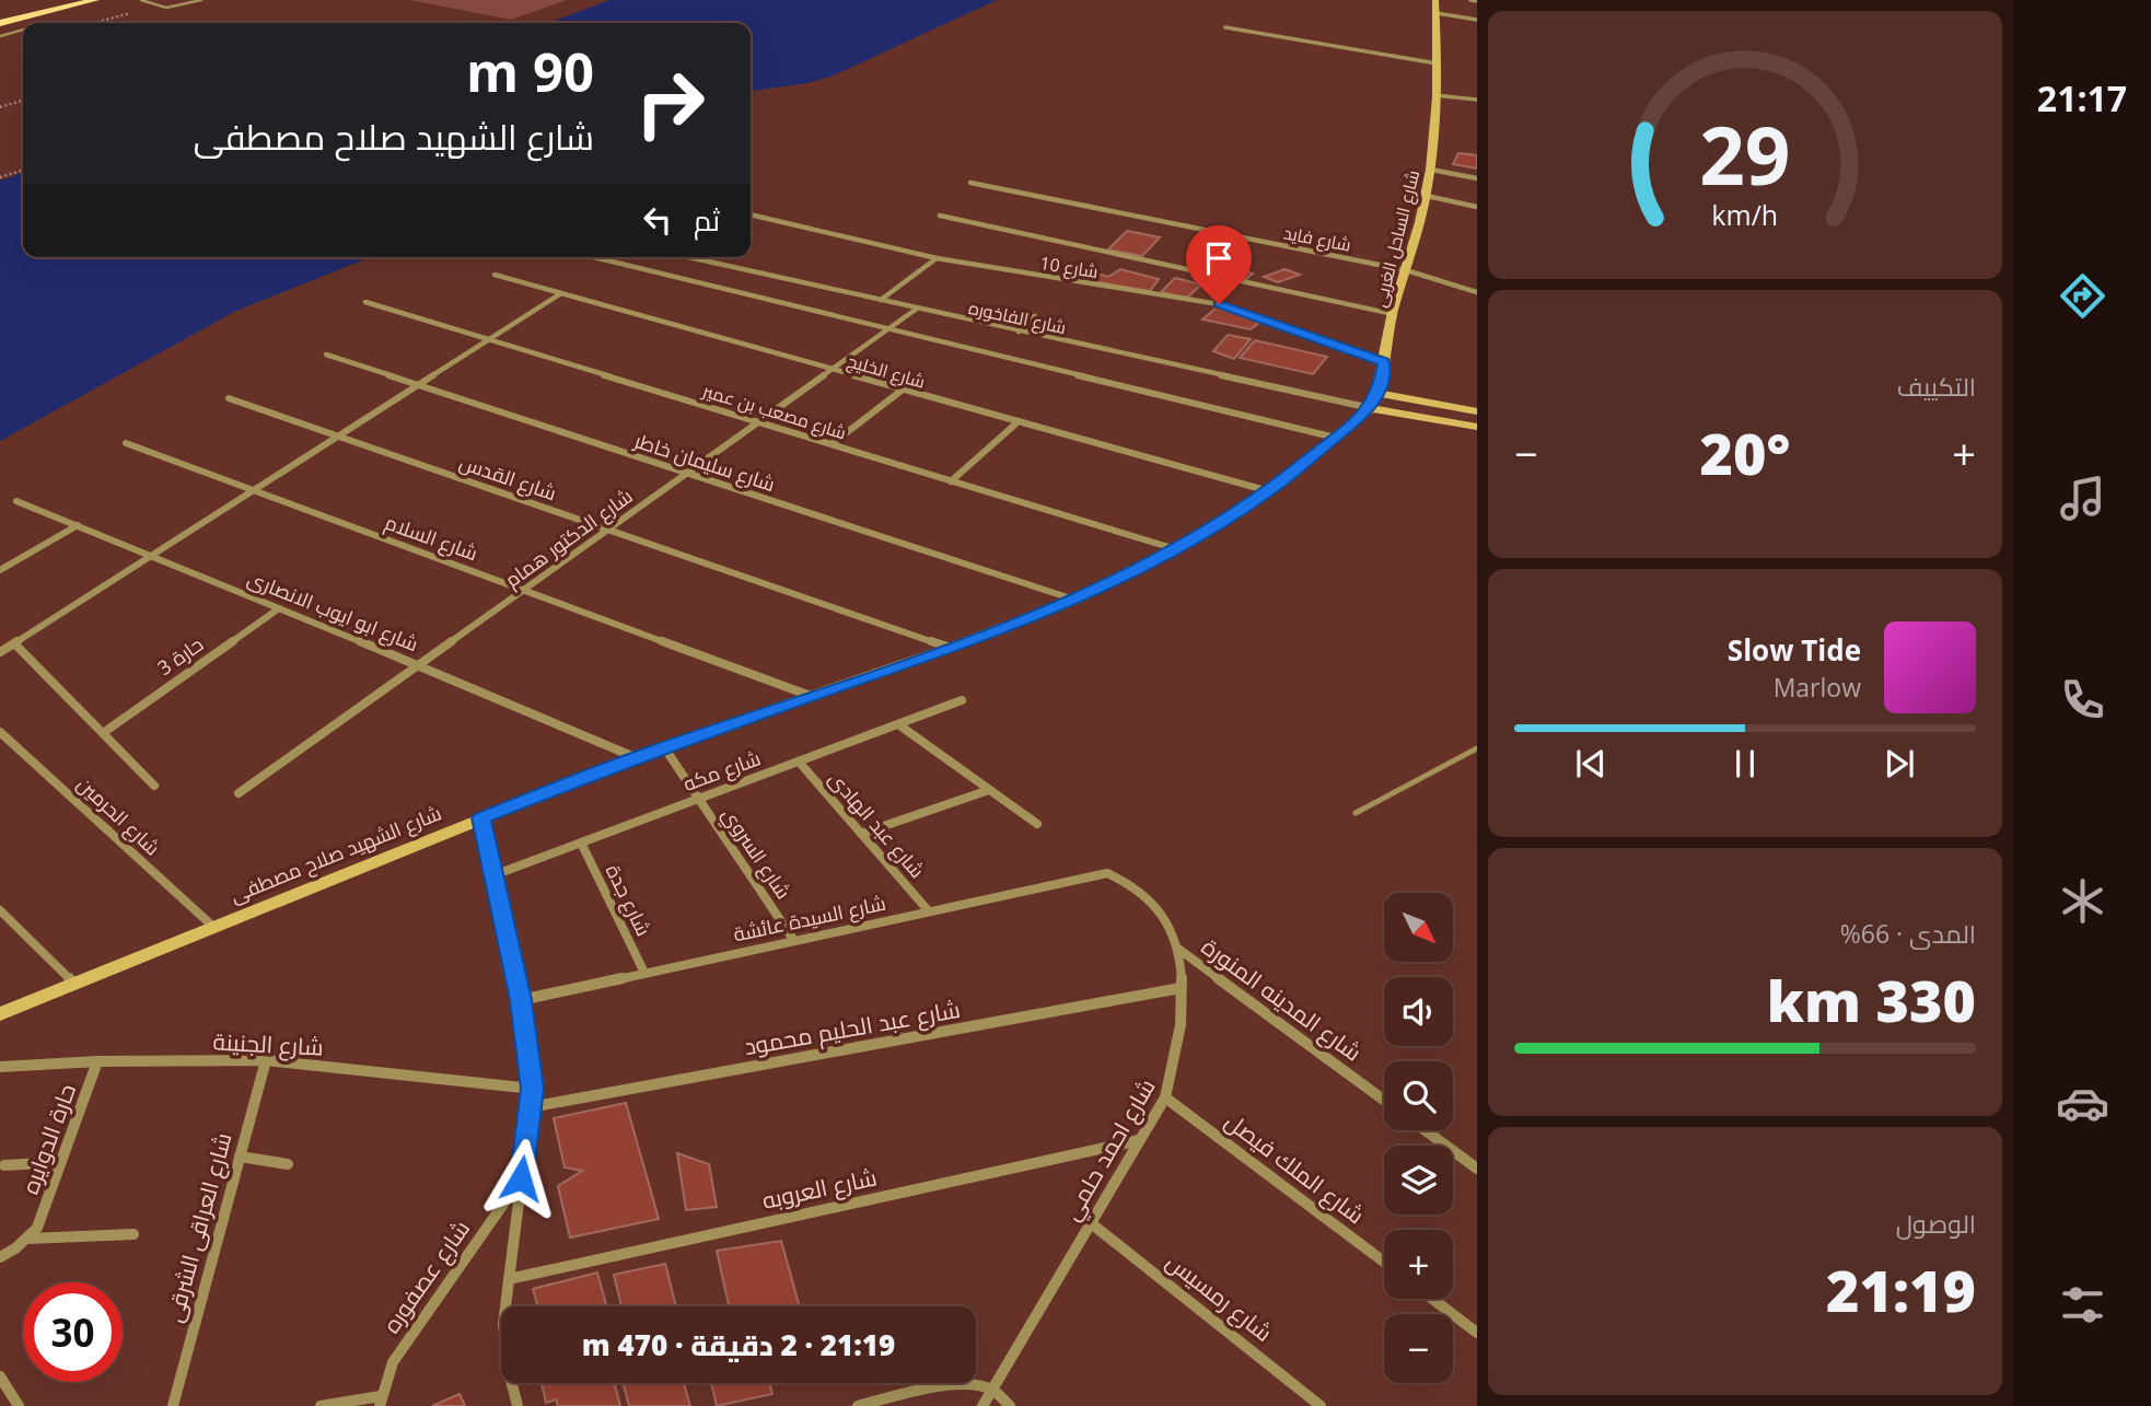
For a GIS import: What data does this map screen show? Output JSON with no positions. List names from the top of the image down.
{
  "streets": {
    "main road": ["شارع الساحل الغربى", "شارع الشهيد صلاح مصطفى"],
    "street": [
      "شارع فايد",
      "شارع 10",
      "شارع الفاخوره",
      "شارع الخليج",
      "شارع مصعب بن عمير",
      "شارع سليمان خاطر",
      "شارع القدس",
      "شارع السلام",
      "شارع الدكتور همام",
      "شارع ابو ايوب الانصارى",
      "حارة 3",
      "شارع مكه",
      "شارع الحرمين",
      "شارع عبد الهادى",
      "شارع السروي",
      "شارع جدة",
      "شارع السيدة عائشة",
      "شارع المدينه المنورة",
      "شارع عبد الحليم محمود",
      "شارع الجنينة",
      "حارة الدوايره",
      "شارع احمد حلمي",
      "شارع الملك فيصل",
      "شارع العروبه",
      "شارع العراقى الشرقى",
      "شارع عصفوره",
      "شارع رمسيس"
    ]
  },
  "crossings": [
    ["شارع فايد", "شارع الساحل الغربى"],
    ["شارع الساحل الغربى", "شارع 10"],
    ["شارع الساحل الغربى", "شارع الشهيد صلاح مصطفى"],
    ["شارع الفاخوره", "شارع الدكتور همام"],
    ["شارع الفاخوره", "شارع الشهيد صلاح مصطفى"],
    ["شارع الخليج", "شارع الدكتور همام"],
    ["شارع الخليج", "شارع الشهيد صلاح مصطفى"],
    ["شارع مصعب بن عمير", "شارع الدكتور همام"],
    ["شارع مصعب بن عمير", "شارع الشهيد صلاح مصطفى"],
    ["شارع سليمان خاطر", "شارع الدكتور همام"],
    ["شارع سليمان خاطر", "شارع الشهيد صلاح مصطفى"],
    ["شارع القدس", "شارع الدكتور همام"],
    ["شارع القدس", "شارع الشهيد صلاح مصطفى"],
    ["شارع السلام", "شارع الدكتور همام"],
    ["شارع السلام", "شارع الشهيد صلاح مصطفى"],
    ["شارع الدكتور همام", "شارع ابو ايوب الانصارى"],
    ["شارع ابو ايوب الانصارى", "حارة 3"],
    ["شارع ابو ايوب الانصارى", "شارع الشهيد صلاح مصطفى"],
    ["شارع مكه", "شارع عبد الهادى"],
    ["شارع مكه", "شارع السروي"],
    ["شارع مكه", "شارع جدة"],
    ["شارع الحرمين", "شارع الشهيد صلاح مصطفى"],
    ["شارع عبد الهادى", "شارع السيدة عائشة"],
    ["شارع السروي", "شارع الشهيد صلاح مصطفى"],
    ["شارع السروي", "شارع السيدة عائشة"],
    ["شارع جدة", "شارع السيدة عائشة"],
    ["شارع السيدة عائشة", "شارع احمد حلمي"],
    ["شارع المدينه المنورة", "شارع احمد حلمي"],
    ["شارع عبد الحليم محمود", "شارع احمد حلمي"],
    ["شارع الجنينة", "حارة الدوايره"],
    ["شارع الجنينة", "شارع العراقى الشرقى"],
    ["شارع احمد حلمي", "شارع الملك فيصل"],
    ["شارع احمد حلمي", "شارع العروبه"],
    ["شارع احمد حلمي", "شارع رمسيس"]
  ],
  "north": "bottom right",
  "page": {
    "tabs": "21:17",
    "turn": ["90 m", "شارع الشهيد صلاح مصطفى"],
    "then": "ثم",
    "tile": [
      "التكييف",
      ["المدى · 66%", "330 km"],
      ["الوصول", "21:19"]
    ],
    "heat": ["−", "20°", "+"],
    "song": ["Slow Tide", "Marlow"],
    "map_buttons": ["+", "−"],
    "limit": "30",
    "trip": "21:19 · 2 دقيقة · 470 m",
    "gauge": ["29", "km/h"]
  }
}
